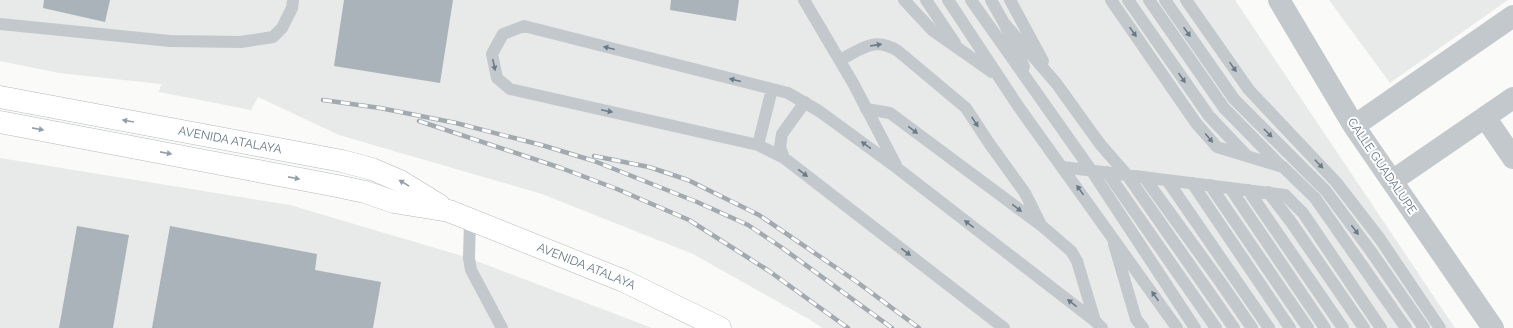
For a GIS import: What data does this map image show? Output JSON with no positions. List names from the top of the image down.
{
  "streets": {
    "main road": ["AVENIDA ATALAYA"],
    "street": ["CALLE GUADALUPE"]
  }
}
